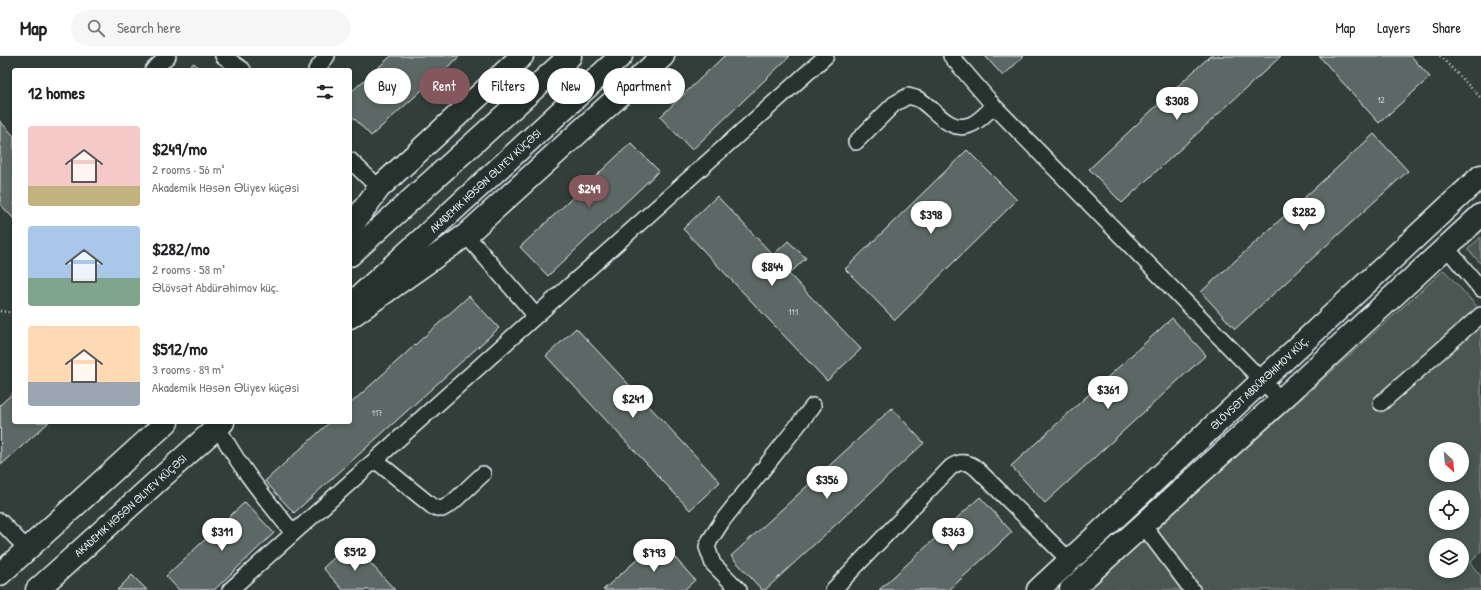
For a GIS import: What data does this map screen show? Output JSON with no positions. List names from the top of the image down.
{
  "streets": {
    "main road": ["AKADEMIK HƏSƏN ƏLIYEV KÜÇƏSI", "ƏLÖVSƏT ABDÜRƏHIMOV KÜÇ."]
  },
  "house_numbers": ["12", "111", "117"],
  "north": "bottom right",
  "page": {
    "header": "Map",
    "search": "Search here",
    "nav": ["Map", "Layers", "Share"],
    "chip": [
      "Buy",
      "Rent",
      "Filters",
      "New",
      "Apartment"
    ],
    "heading": "12 homes",
    "price": [
      "$308",
      "$249",
      "$282",
      "$398",
      "$844",
      "$361",
      "$241",
      "$356",
      "$311",
      "$363",
      "$512",
      "$793"
    ],
    "list": [
      {
        "name": "$249/mo",
        "note": "2 rooms · 56 m² · Akademik Həsən Əliyev küçəsi"
      },
      {
        "name": "$282/mo",
        "note": "2 rooms · 58 m² · Əlövsət Abdürəhimov küç."
      },
      {
        "name": "$512/mo",
        "note": "3 rooms · 89 m² · Akademik Həsən Əliyev küçəsi"
      }
    ]
  }
}
